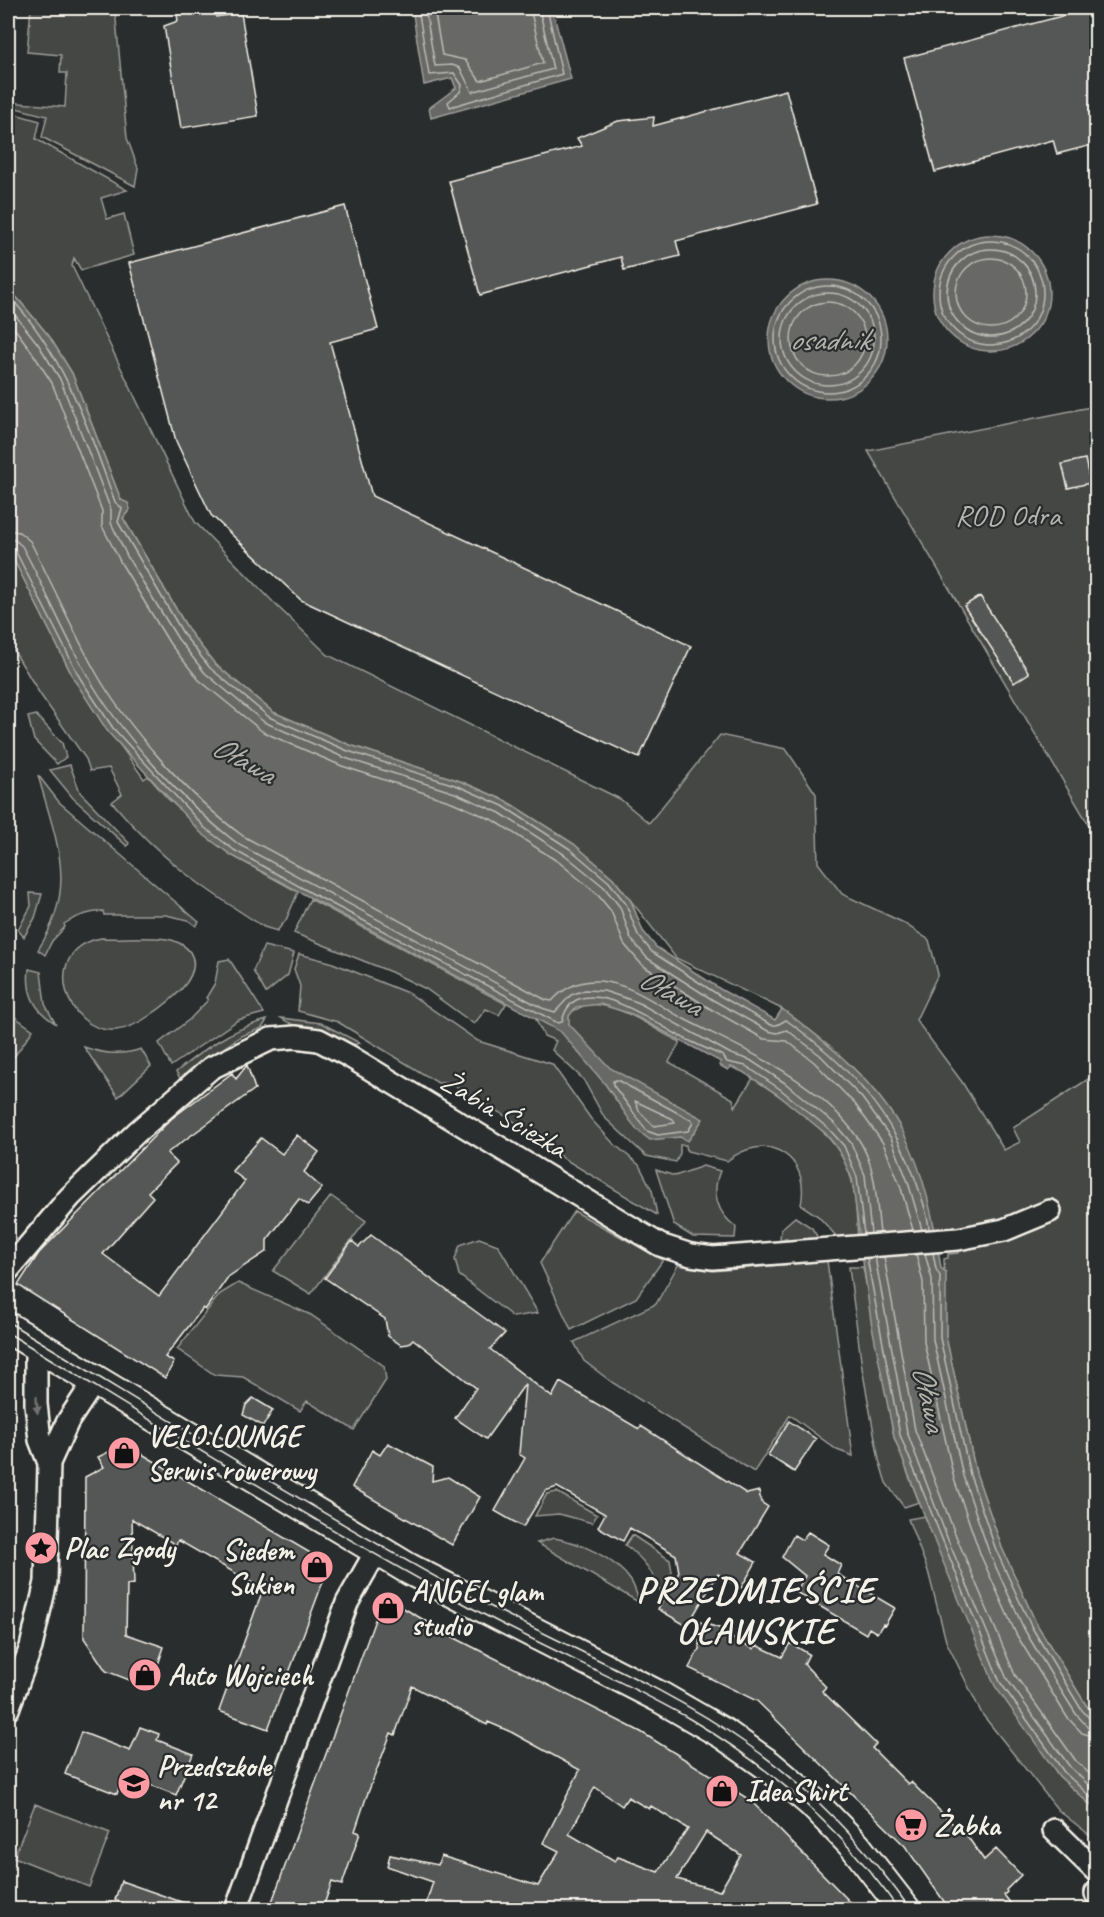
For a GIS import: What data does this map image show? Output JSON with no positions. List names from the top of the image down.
{
  "streets": {
    "street": ["Żabia Ścieżka"]
  },
  "districts": ["PRZEDMIEŚCIE OŁAWSKIE"],
  "water": ["osadnik", "Oława"],
  "parks": ["ROD Odra"],
  "places": {
    "shop": [
      "VELO.LOUNGE Serwis rowerowy",
      "Siedem Sukien",
      "ANGEL glam studio",
      "Auto Wojciech",
      "IdeaShirt"
    ],
    "place": ["Plac Zgody"],
    "school or university": ["Przedszkole nr 12"],
    "supermarket": ["Żabka"]
  }
}
